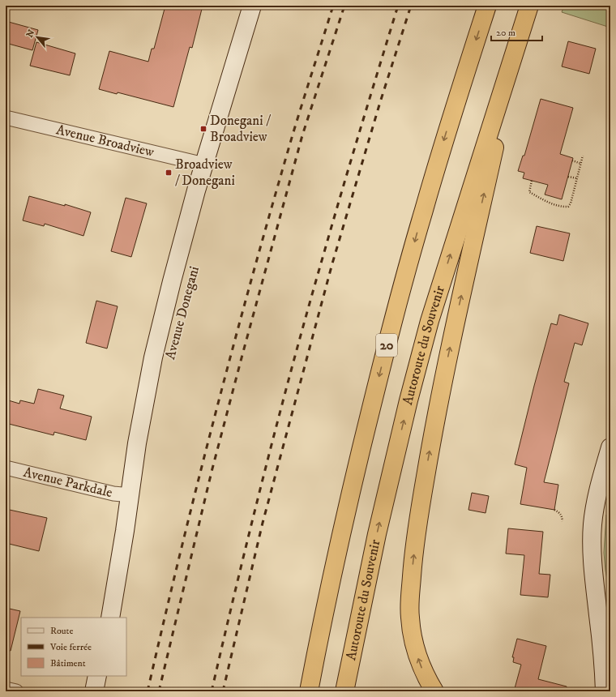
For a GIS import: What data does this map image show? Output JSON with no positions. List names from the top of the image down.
{
  "streets": {
    "highway": ["20", "Autoroute du Souvenir"],
    "street": ["Avenue Broadview", "Avenue Donegani", "Avenue Parkdale"]
  },
  "crossings": [
    ["Avenue Broadview", "Avenue Donegani"],
    ["Avenue Donegani", "Avenue Parkdale"]
  ],
  "places": {
    "transit": ["Donegani / Broadview", "Broadview / Donegani"]
  },
  "legend": ["Route", "Voie ferrée", "Bâtiment"],
  "scale_bar": "20 m",
  "north": "top left"
}
